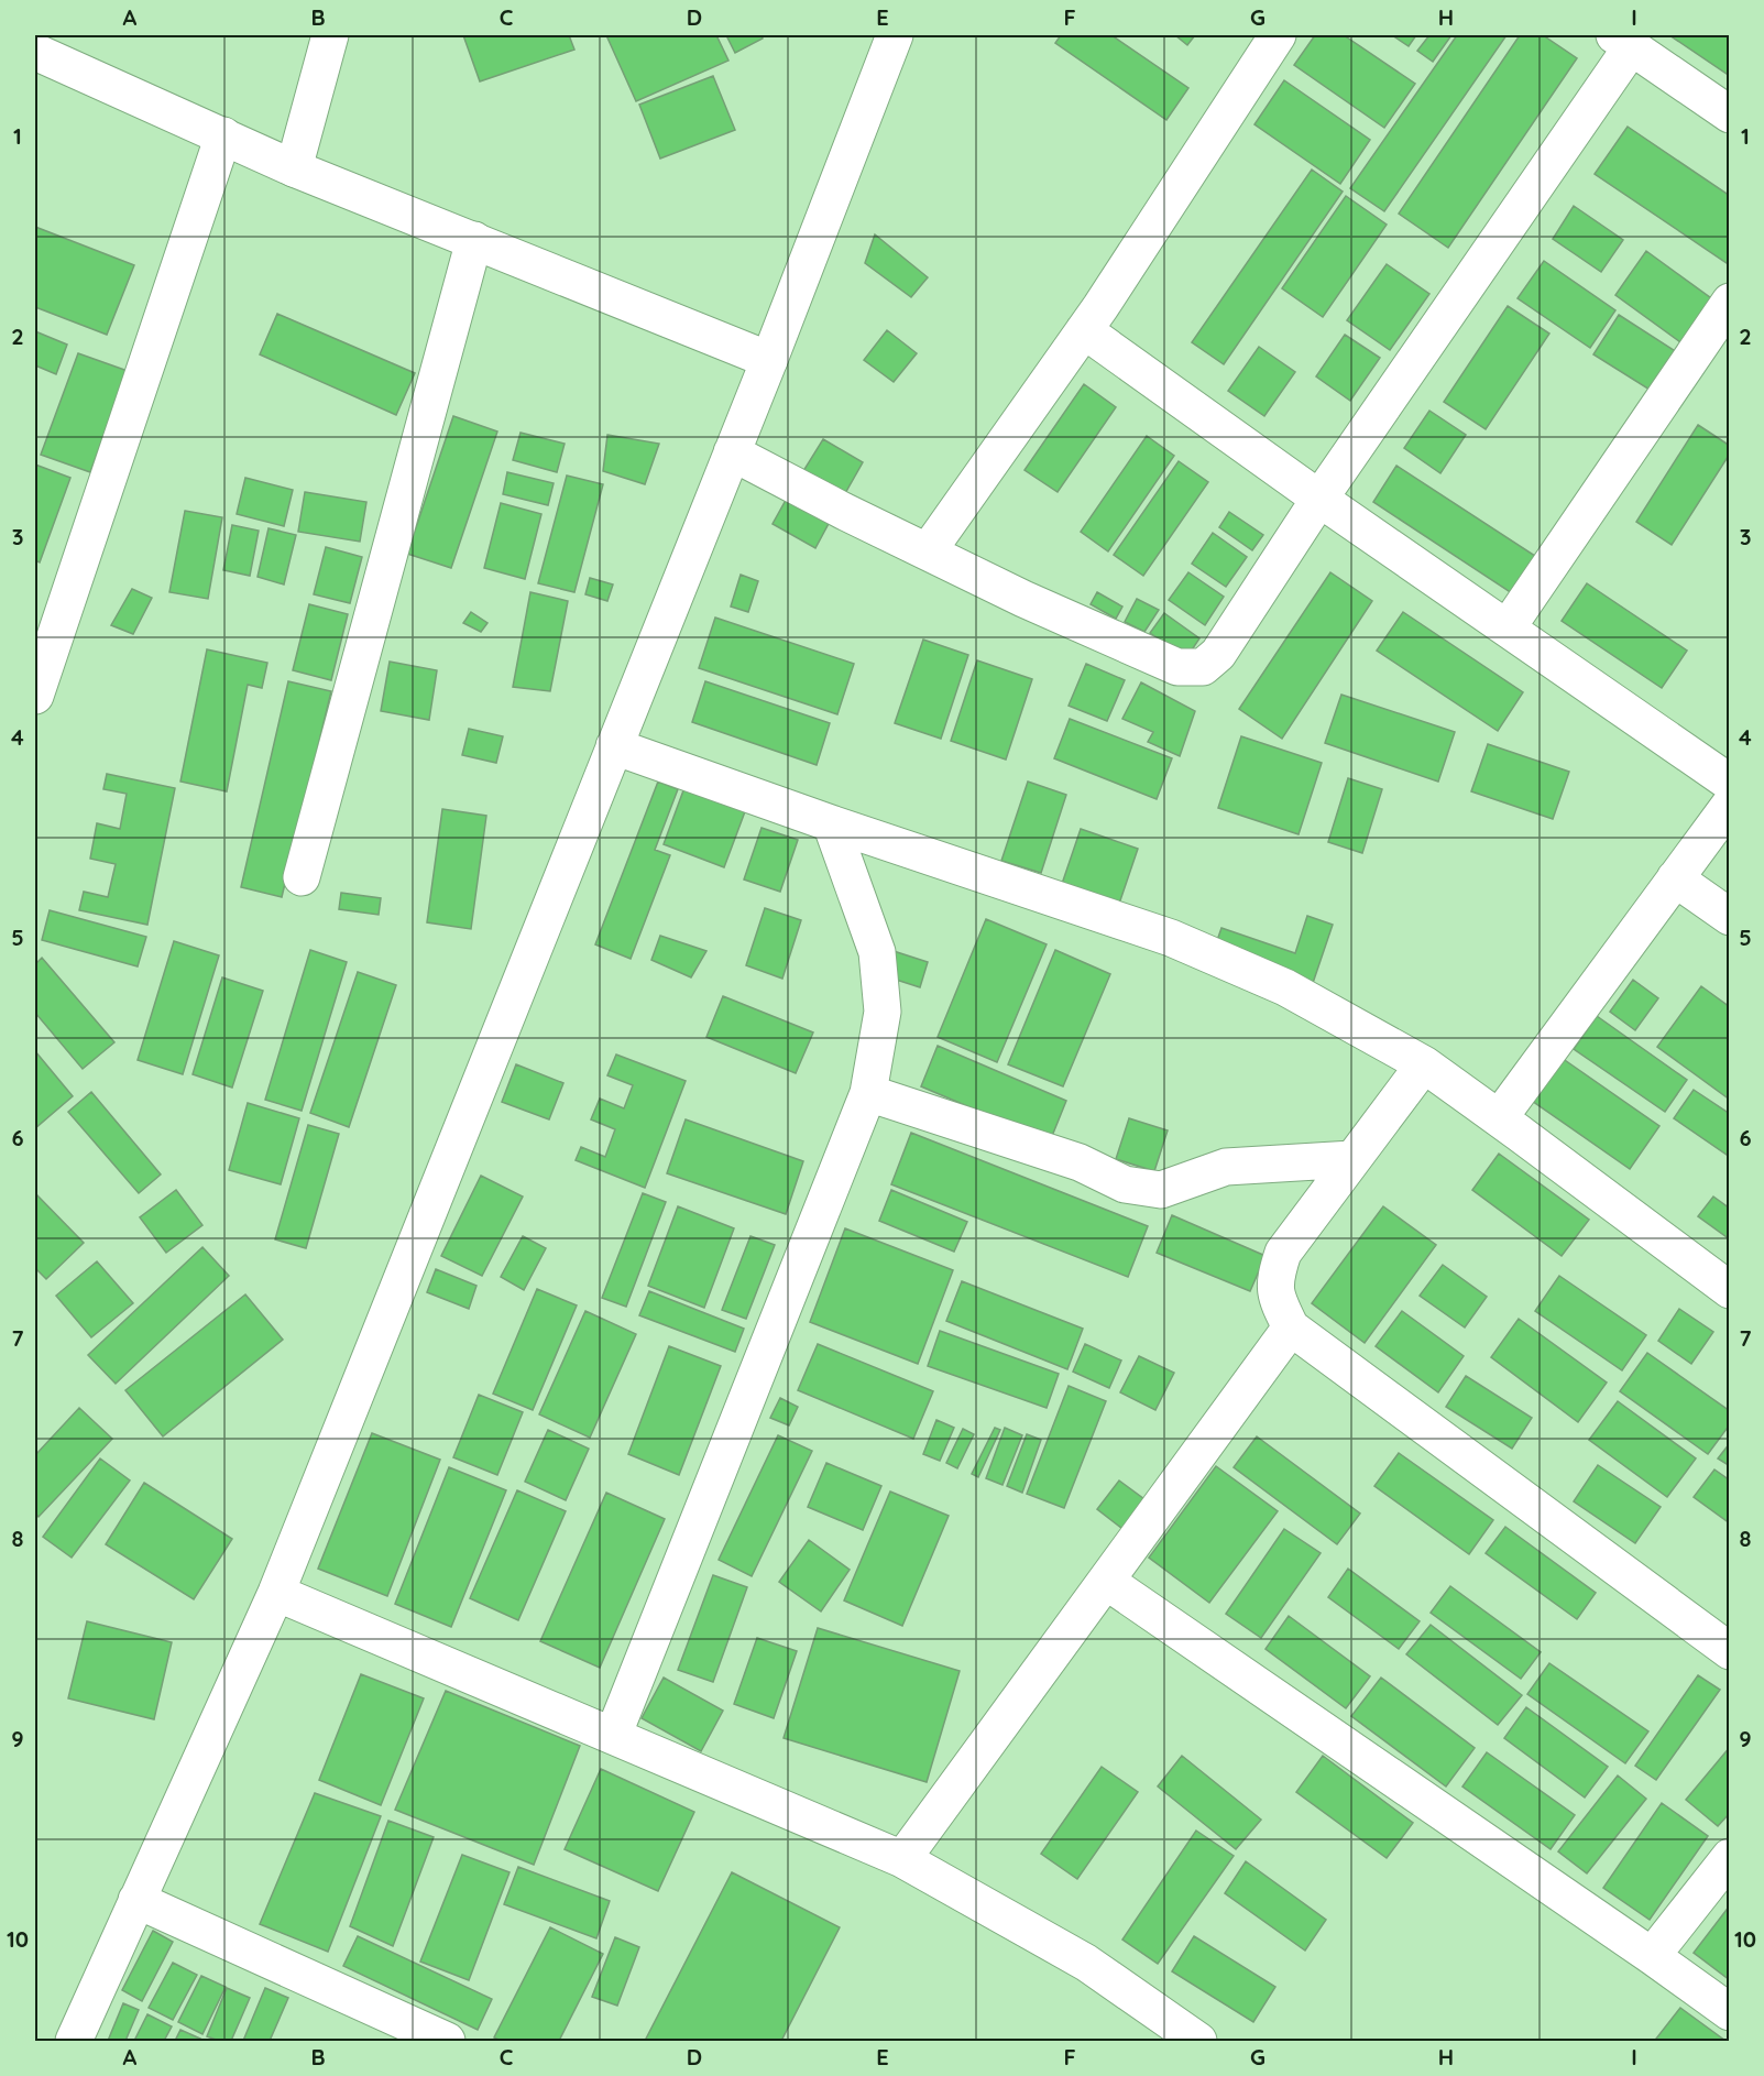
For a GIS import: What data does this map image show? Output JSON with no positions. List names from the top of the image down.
{
  "grid": {
    "columns": [
      "A",
      "B",
      "C",
      "D",
      "E",
      "F",
      "G",
      "H",
      "I"
    ],
    "rows": [
      "1",
      "2",
      "3",
      "4",
      "5",
      "6",
      "7",
      "8",
      "9",
      "10"
    ]
  }
}
